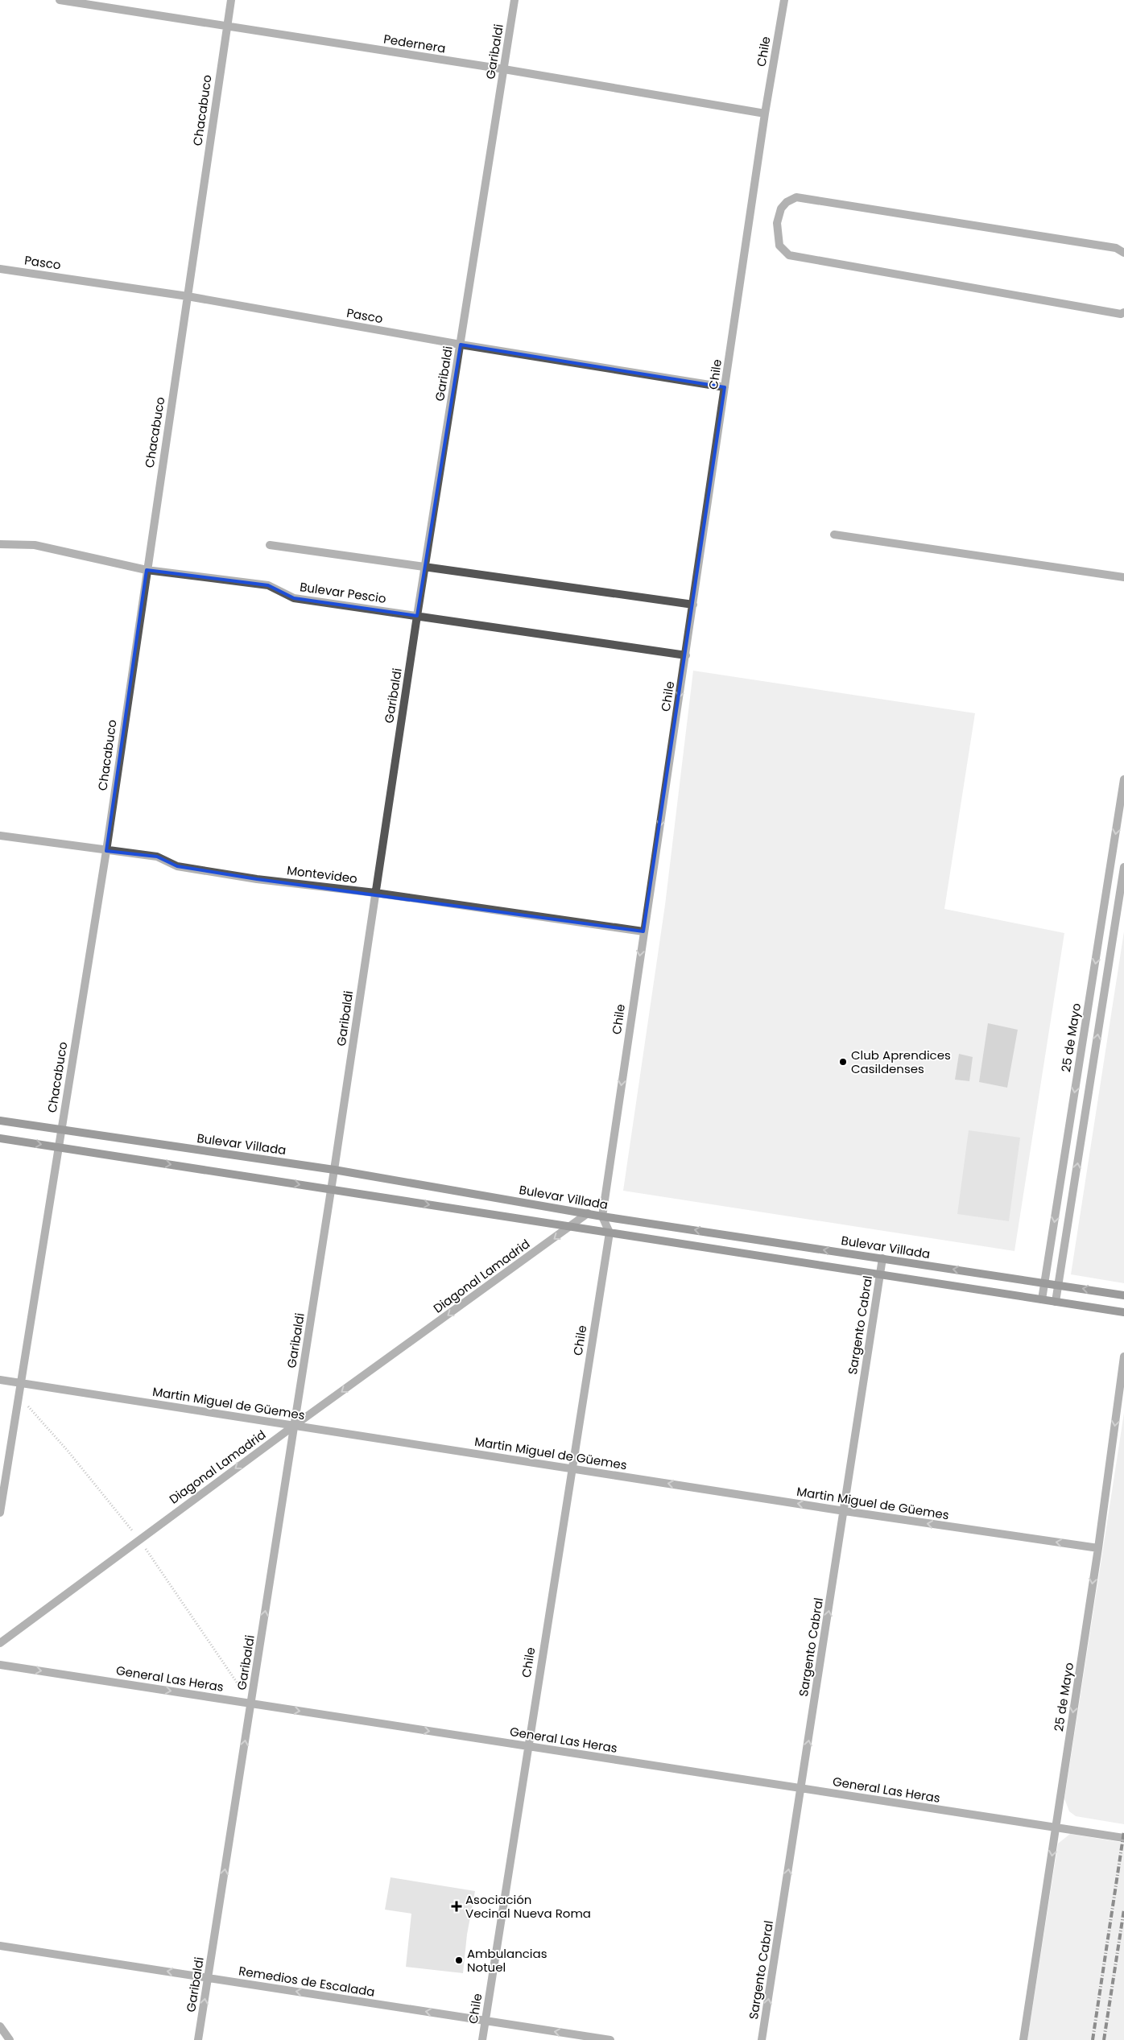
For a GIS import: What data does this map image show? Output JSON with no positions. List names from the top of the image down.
{
  "streets": {
    "main road": ["Bulevar Villada"],
    "street": [
      "Pedernera",
      "Garibaldi",
      "Chile",
      "Chacabuco",
      "Pasco",
      "Bulevar Pescio",
      "Montevideo",
      "25 de Mayo",
      "Diagonal Lamadrid",
      "Sargento Cabral",
      "Martin Miguel de Güemes",
      "General Las Heras",
      "Remedios de Escalada"
    ]
  },
  "crossings": [
    ["Pedernera", "Garibaldi"],
    ["Pedernera", "Chile"],
    ["Pedernera", "Chacabuco"],
    ["Garibaldi", "Pasco"],
    ["Garibaldi", "Bulevar Pescio"],
    ["Garibaldi", "Montevideo"],
    ["Garibaldi", "Bulevar Villada"],
    ["Garibaldi", "Diagonal Lamadrid"],
    ["Garibaldi", "Martin Miguel de Güemes"],
    ["Garibaldi", "General Las Heras"],
    ["Garibaldi", "Remedios de Escalada"],
    ["Chile", "Pasco"],
    ["Chile", "Bulevar Pescio"],
    ["Chile", "Montevideo"],
    ["Chile", "Bulevar Villada"],
    ["Chile", "Martin Miguel de Güemes"],
    ["Chile", "General Las Heras"],
    ["Chile", "Remedios de Escalada"],
    ["Chacabuco", "Pasco"],
    ["Chacabuco", "Bulevar Pescio"],
    ["Chacabuco", "Montevideo"],
    ["Chacabuco", "Bulevar Villada"],
    ["Chacabuco", "Martin Miguel de Güemes"],
    ["25 de Mayo", "Bulevar Villada"],
    ["25 de Mayo", "Martin Miguel de Güemes"],
    ["25 de Mayo", "General Las Heras"],
    ["Bulevar Villada", "Diagonal Lamadrid"],
    ["Bulevar Villada", "Sargento Cabral"],
    ["Diagonal Lamadrid", "Martin Miguel de Güemes"],
    ["Sargento Cabral", "Martin Miguel de Güemes"],
    ["Sargento Cabral", "General Las Heras"]
  ],
  "one_way": [
    "Diagonal Lamadrid",
    "Sargento Cabral",
    "Martin Miguel de Güemes",
    "General Las Heras",
    "Remedios de Escalada"
  ],
  "places": {
    "other": ["Club Aprendices Casildenses", "Ambulancias Notuel"],
    "health": ["Asociación Vecinal Nueva Roma"]
  }
}
